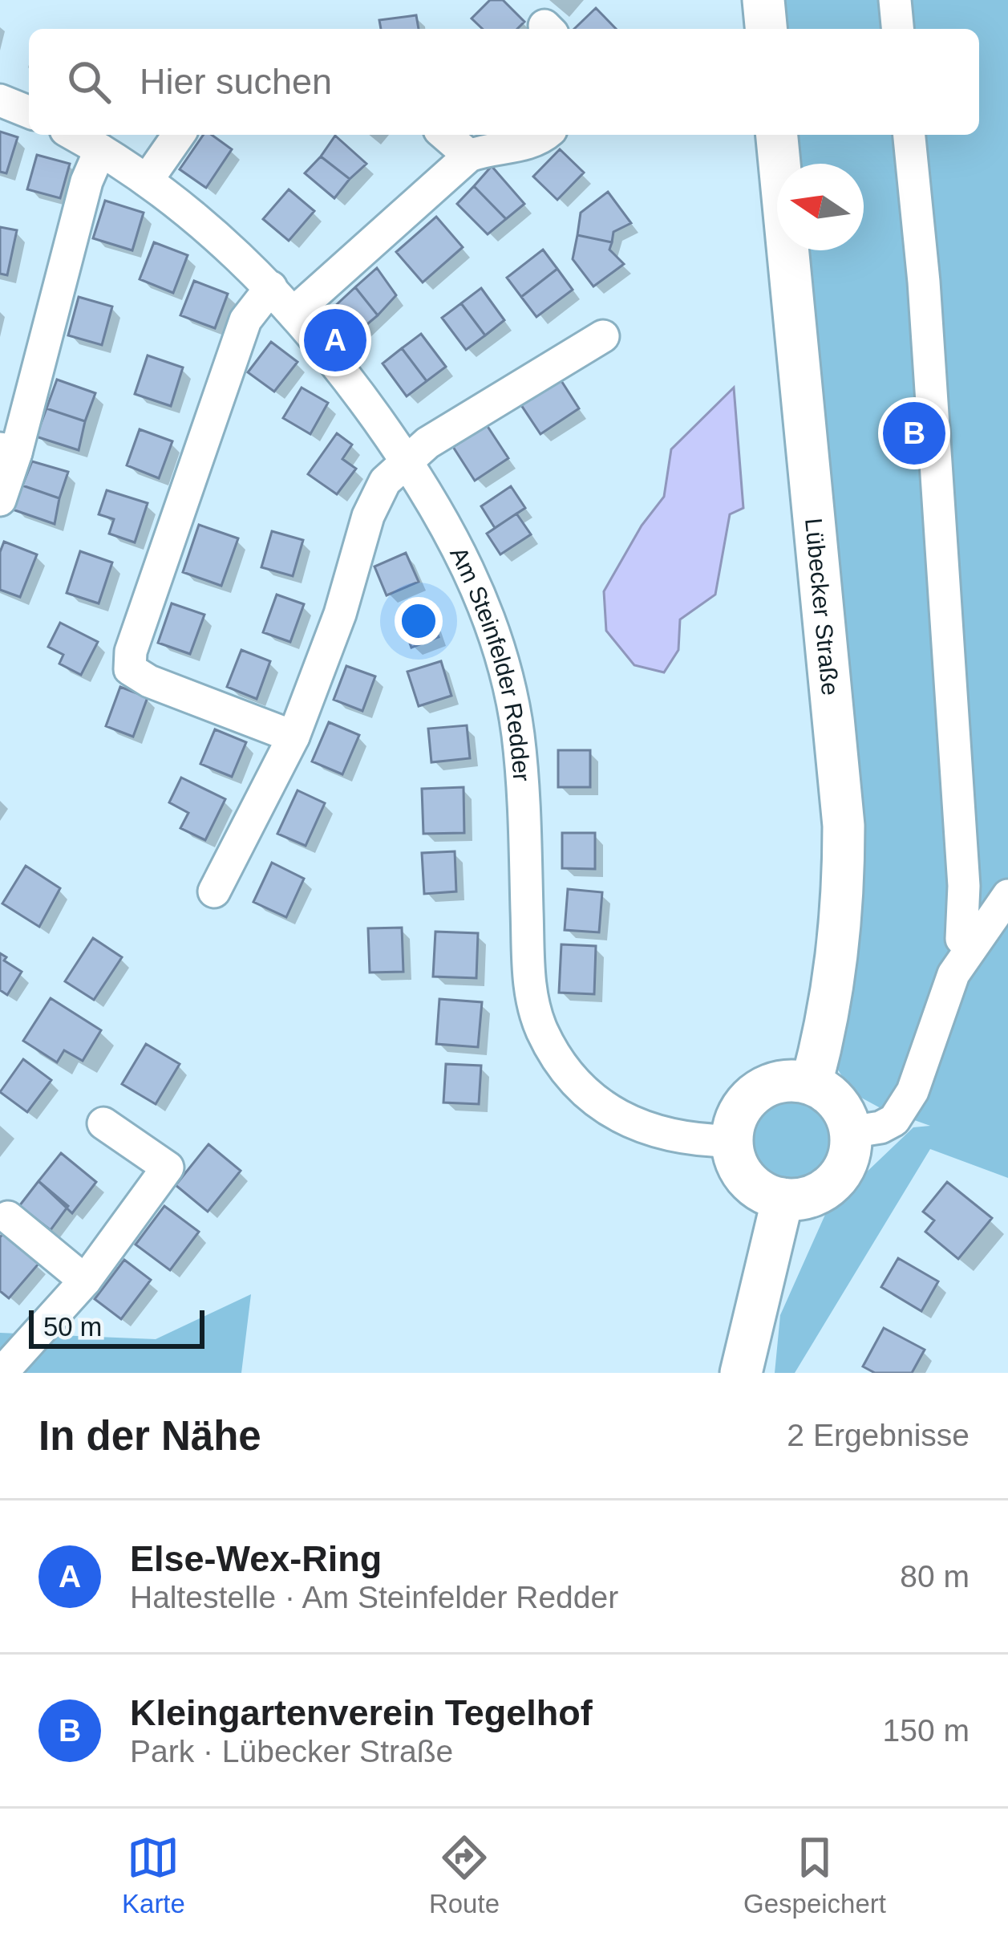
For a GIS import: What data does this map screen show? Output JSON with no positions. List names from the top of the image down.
{
  "streets": {
    "main road": ["Lübecker Straße"],
    "street": ["Am Steinfelder Redder"]
  },
  "crossings": [
    ["Lübecker Straße", "Am Steinfelder Redder"]
  ],
  "scale_bar": "50 m",
  "north": "left",
  "page": {
    "search": "Hier suchen",
    "pins": ["A", "B"],
    "scale": "50 m",
    "heading": ["In der Nähe", "2 Ergebnisse"],
    "list": [
      {
        "mark": "A",
        "name": "Else-Wex-Ring",
        "note": "Haltestelle · Am Steinfelder Redder",
        "value": "80 m"
      },
      {
        "mark": "B",
        "name": "Kleingartenverein Tegelhof",
        "note": "Park · Lübecker Straße",
        "value": "150 m"
      }
    ],
    "nav": ["Karte", "Route", "Gespeichert"]
  }
}
